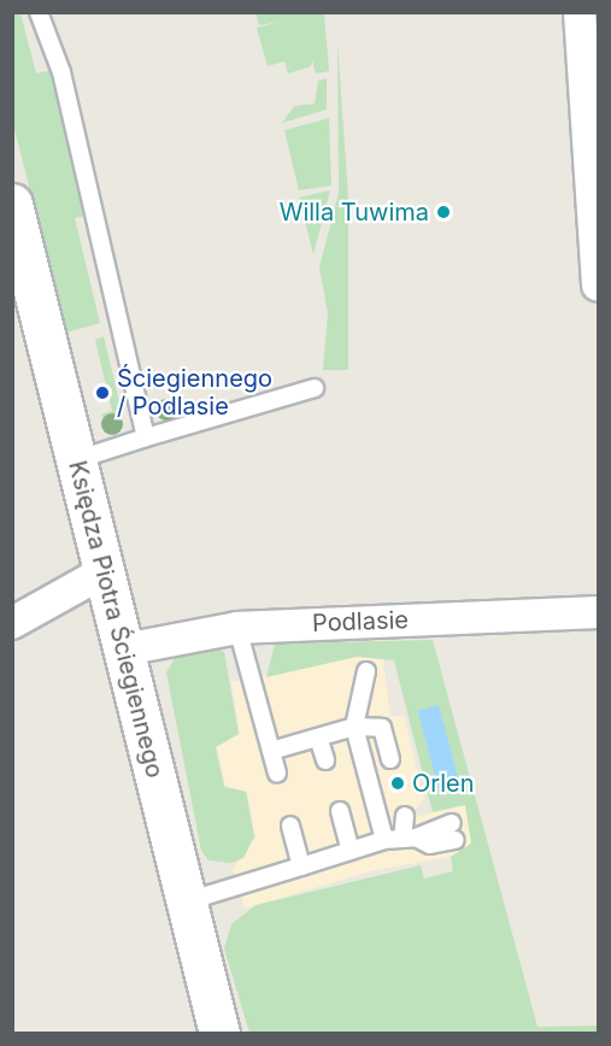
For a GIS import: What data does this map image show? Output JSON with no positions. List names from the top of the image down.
{
  "streets": {
    "street": ["Księdza Piotra Ściegiennego", "Podlasie"]
  },
  "crossings": [
    ["Księdza Piotra Ściegiennego", "Podlasie"]
  ],
  "places": ["Willa Tuwima", "Ściegiennego / Podlasie", "Orlen"]
}
